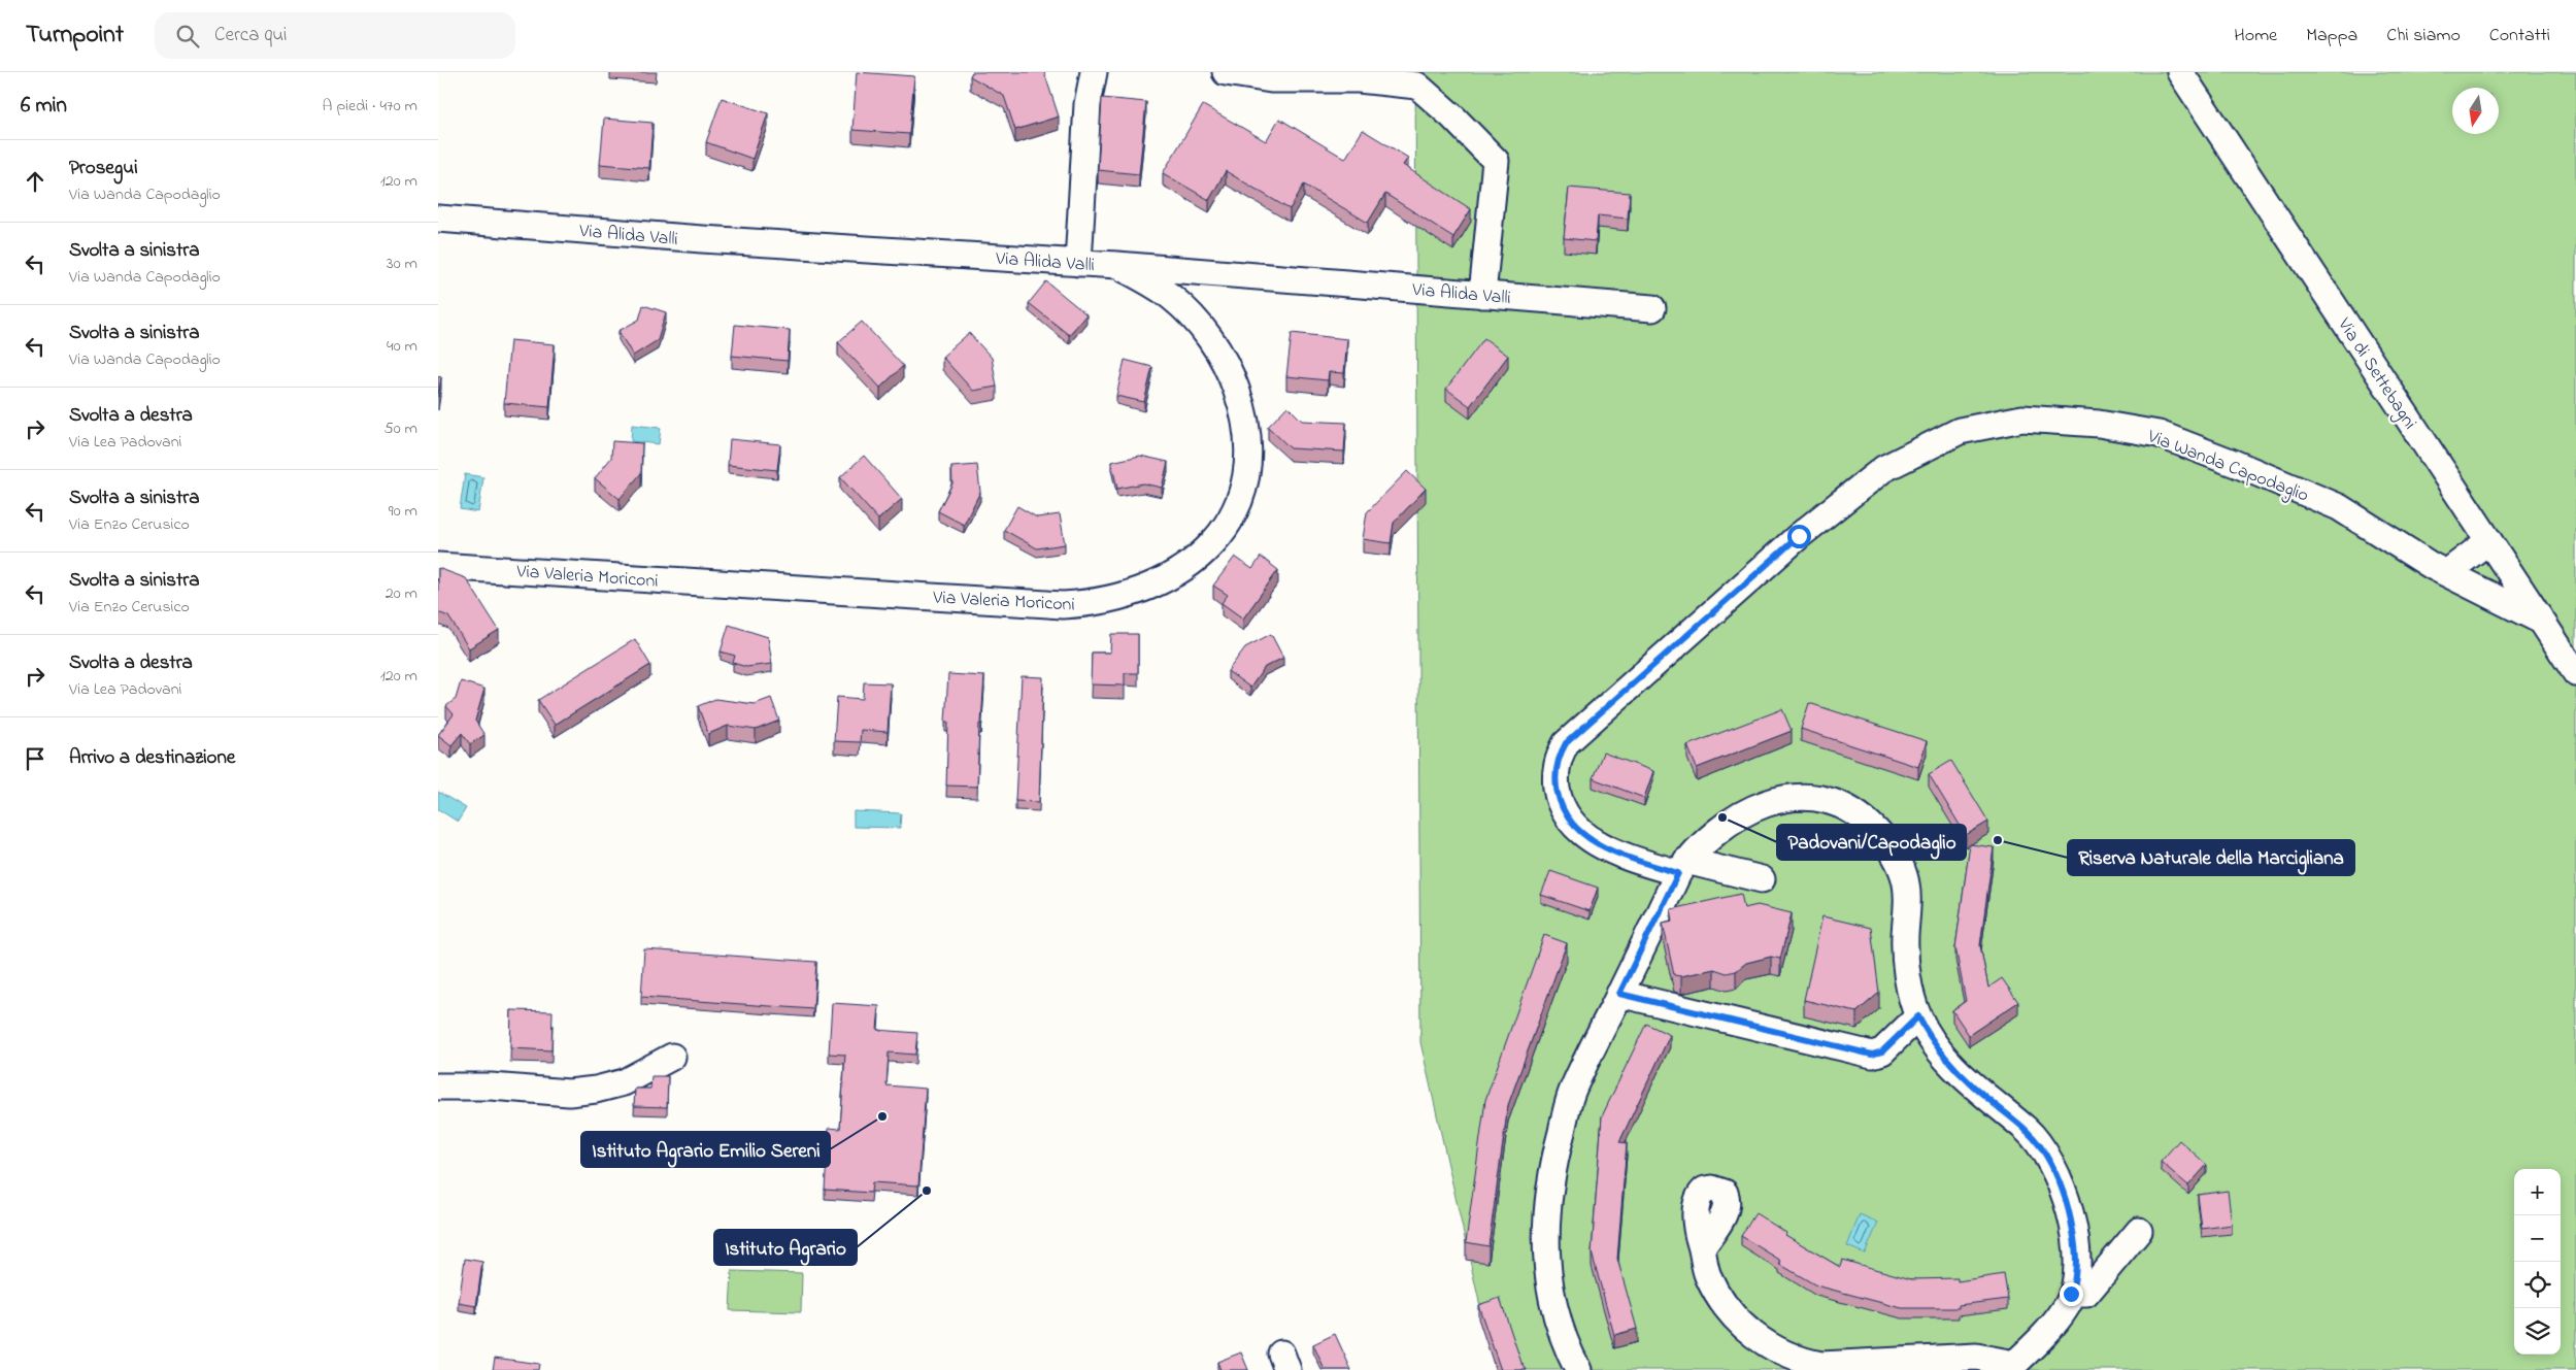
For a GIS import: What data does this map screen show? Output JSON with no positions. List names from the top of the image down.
{
  "streets": {
    "street": [
      "Via Alida Valli",
      "Via di Settebagni",
      "Via Wanda Capodaglio",
      "Via Valeria Moriconi"
    ]
  },
  "crossings": [
    ["Via Alida Valli", "Via Valeria Moriconi"],
    ["Via di Settebagni", "Via Wanda Capodaglio"]
  ],
  "places": [
    "Padovani/Capodaglio",
    "Riserva Naturale della Marcigliana",
    "Istituto Agrario Emilio Sereni",
    "Istituto Agrario"
  ],
  "north": "bottom",
  "page": {
    "header": "Turnpoint",
    "search": "Cerca qui",
    "nav": [
      "Home",
      "Mappa",
      "Chi siamo",
      "Contatti"
    ],
    "heading": ["6 min", "A piedi · 470 m"],
    "list": [
      ["Prosegui", "Via Wanda Capodaglio", "120 m"],
      ["Svolta a sinistra", "Via Wanda Capodaglio", "30 m"],
      ["Svolta a sinistra", "Via Wanda Capodaglio", "40 m"],
      ["Svolta a destra", "Via Lea Padovani", "50 m"],
      ["Svolta a sinistra", "Via Enzo Cerusico", "90 m"],
      ["Svolta a sinistra", "Via Enzo Cerusico", "20 m"],
      ["Svolta a destra", "Via Lea Padovani", "120 m"],
      "Arrivo a destinazione"
    ],
    "map_buttons": ["+", "−"]
  }
}
